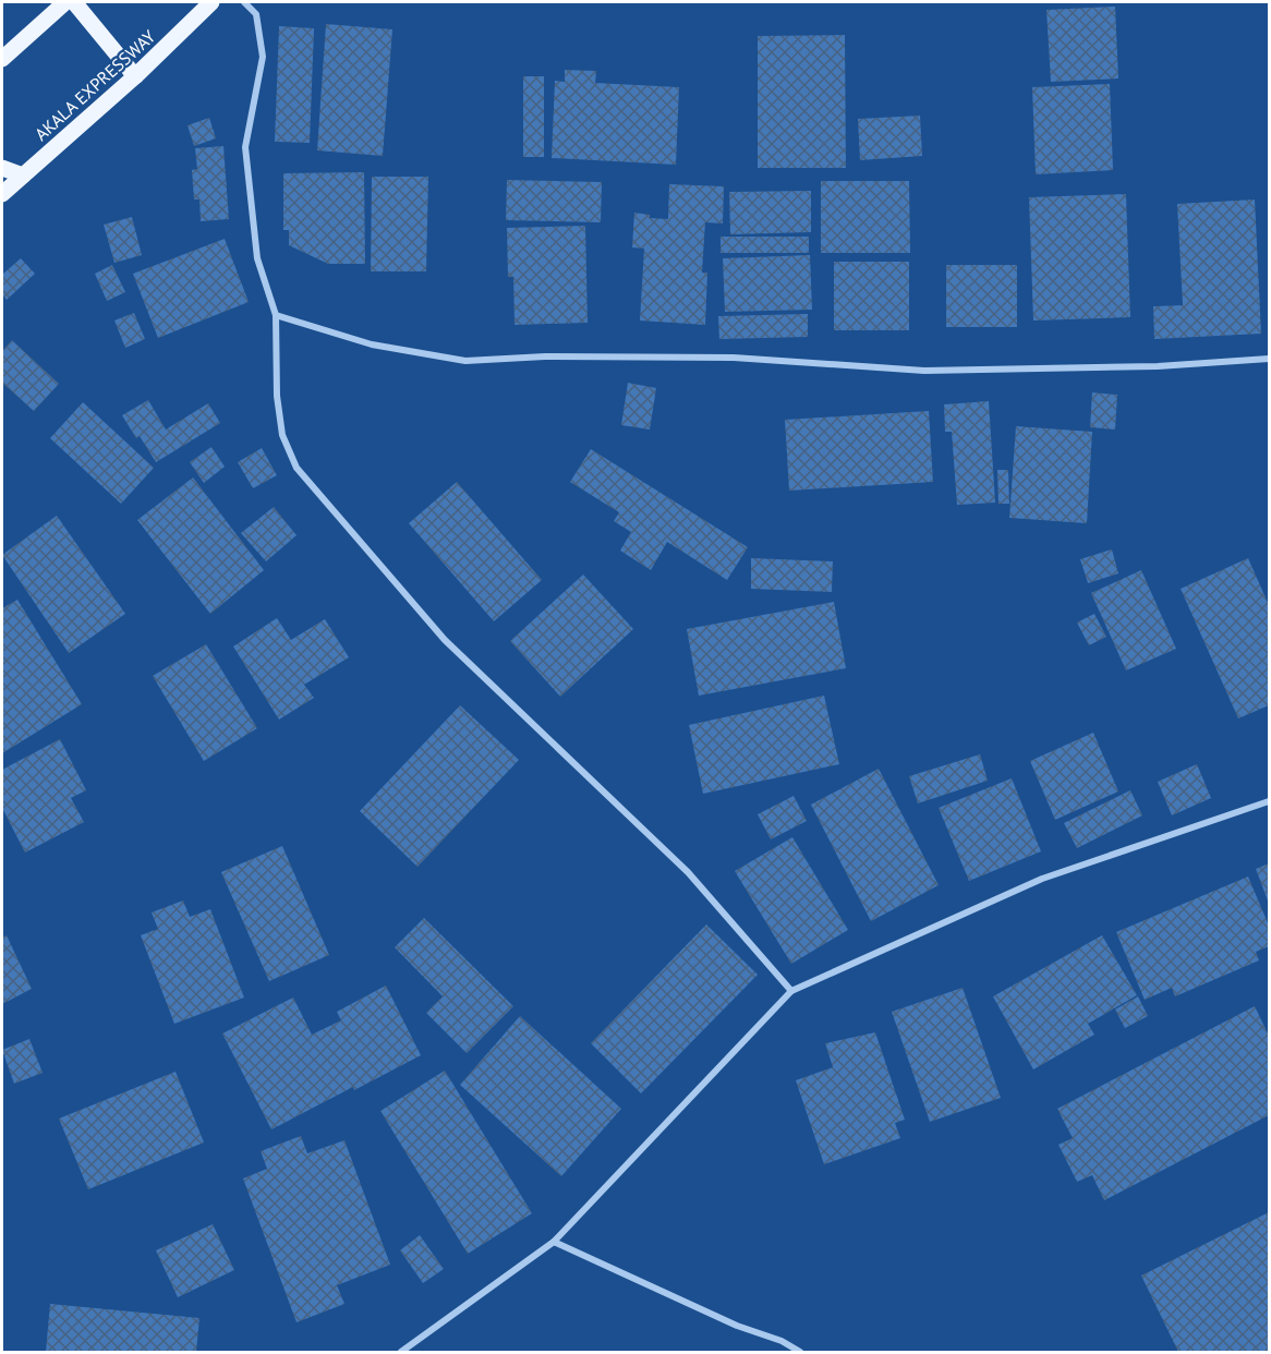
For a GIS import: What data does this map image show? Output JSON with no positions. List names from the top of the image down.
{
  "streets": {
    "main road": ["AKALA EXPRESSWAY"]
  }
}
